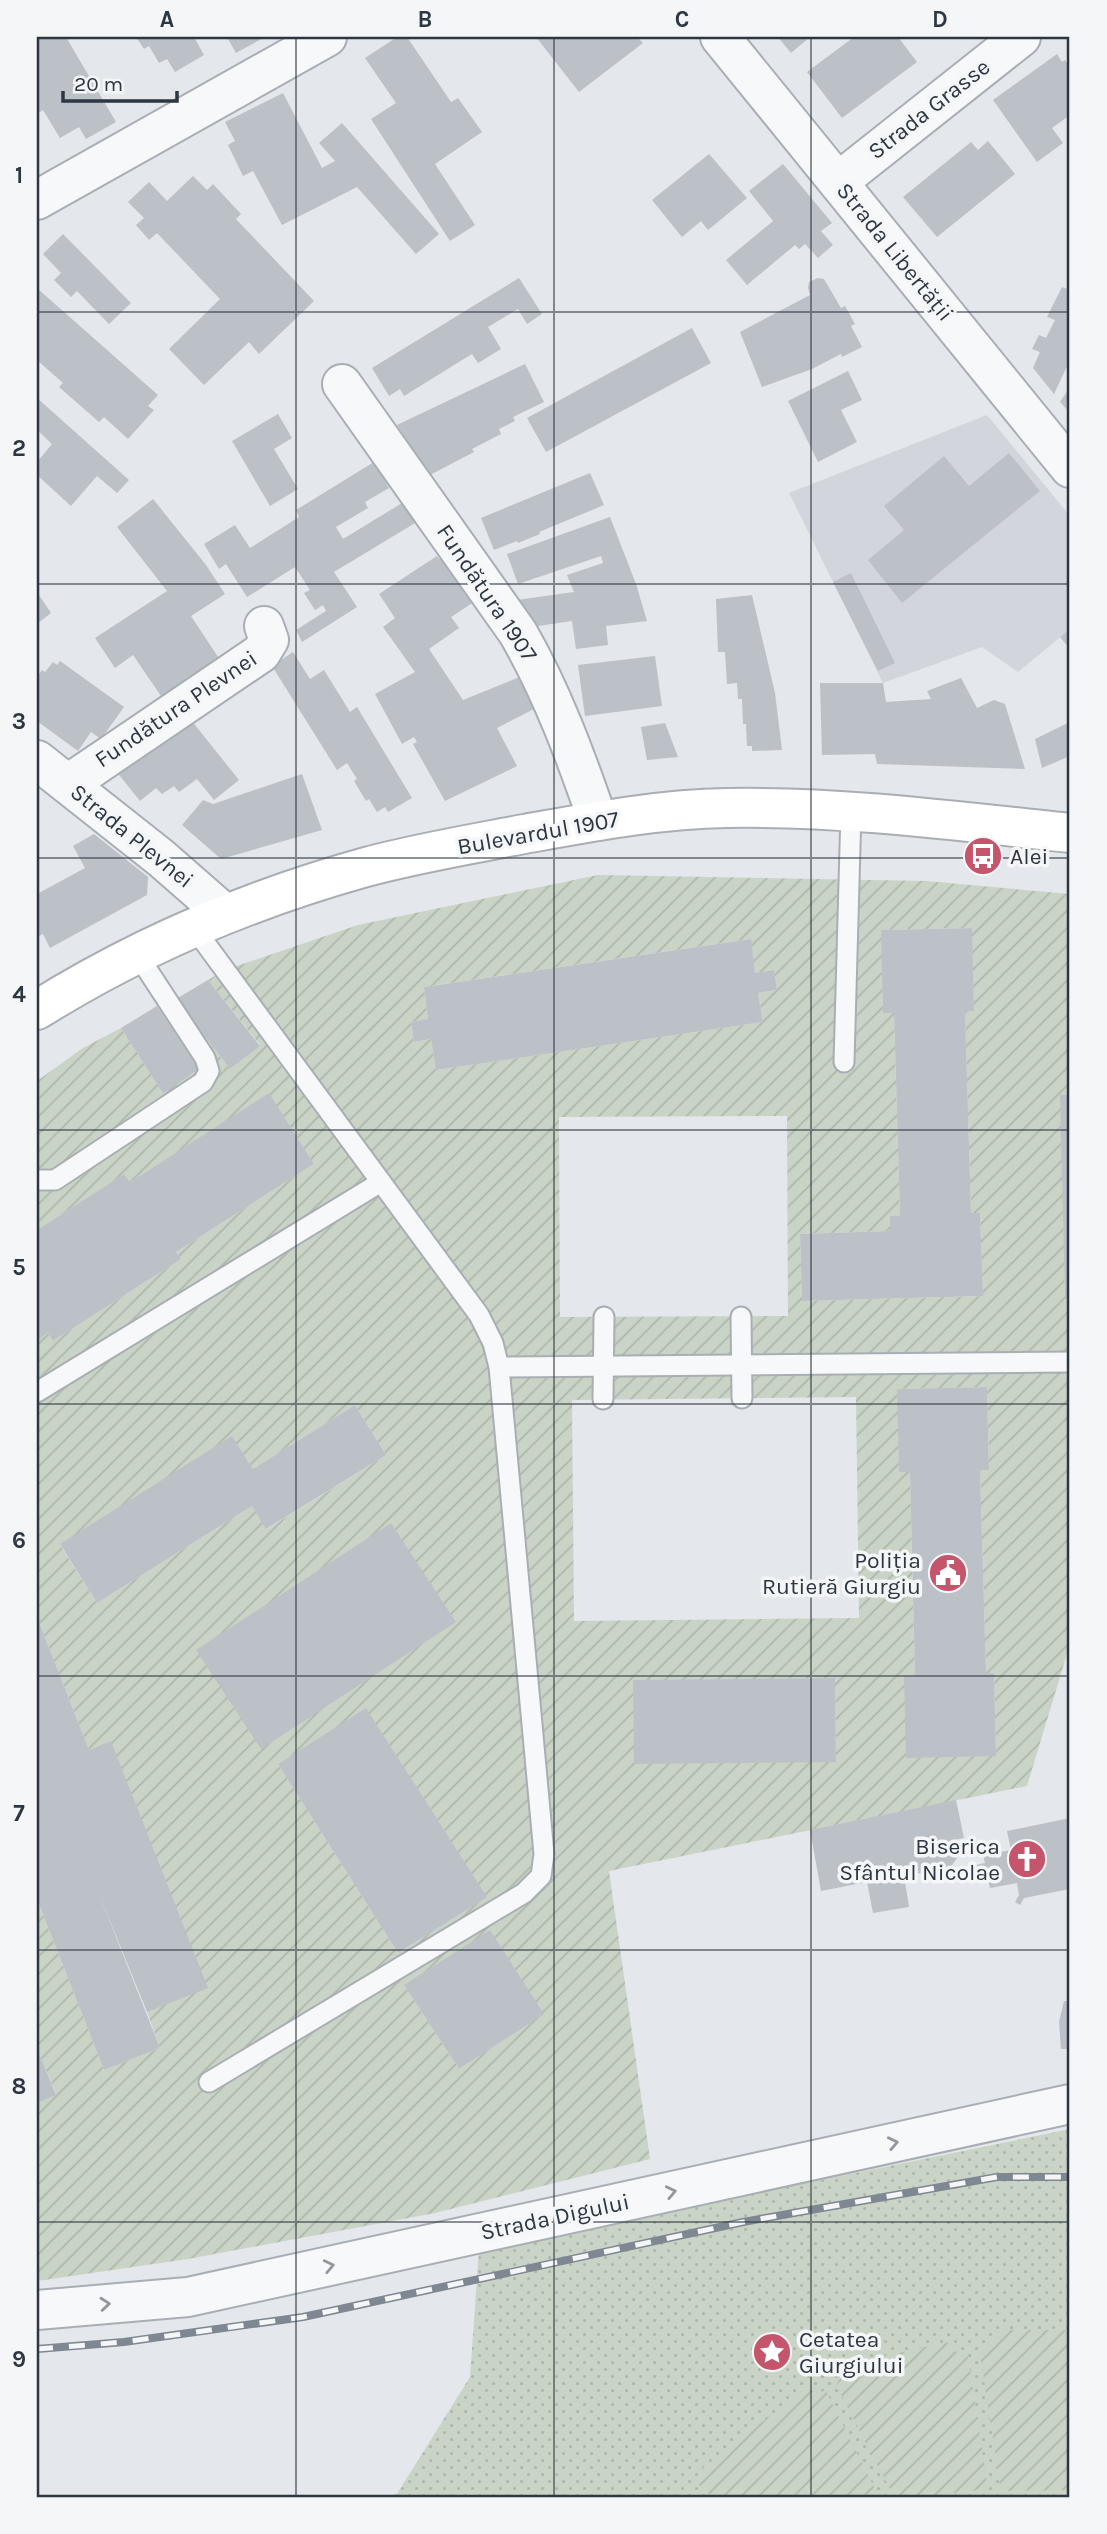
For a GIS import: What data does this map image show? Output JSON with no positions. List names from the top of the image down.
{
  "streets": {
    "main road": ["Bulevardul 1907"],
    "street": [
      "Strada Grasse",
      "Strada Libertății",
      "Fundătura 1907",
      "Fundătura Plevnei",
      "Strada Plevnei",
      "Strada Digului"
    ]
  },
  "crossings": [
    ["Strada Grasse", "Strada Libertății"],
    ["Fundătura 1907", "Bulevardul 1907"],
    ["Fundătura Plevnei", "Strada Plevnei"],
    ["Bulevardul 1907", "Strada Plevnei"]
  ],
  "one_way": ["Strada Digului"],
  "places": {
    "bus stop": ["Alei"],
    "public building": ["Poliția Rutieră Giurgiu"],
    "church": ["Biserica Sfântul Nicolae"],
    "place": ["Cetatea Giurgiului"]
  },
  "scale_bar": "20 m",
  "grid": {
    "columns": [
      "A",
      "B",
      "C",
      "D"
    ],
    "rows": [
      "1",
      "2",
      "3",
      "4",
      "5",
      "6",
      "7",
      "8",
      "9"
    ]
  }
}
